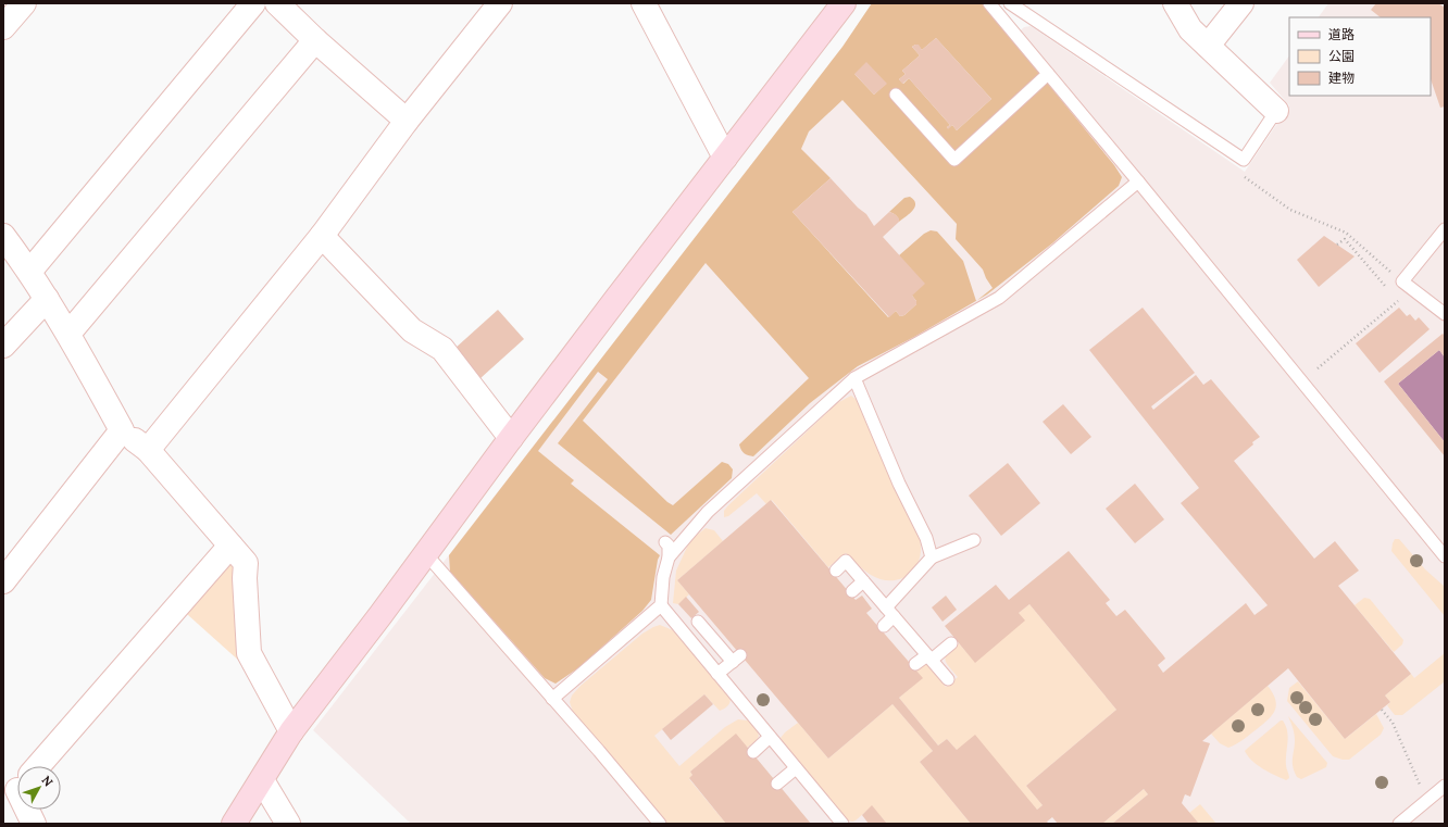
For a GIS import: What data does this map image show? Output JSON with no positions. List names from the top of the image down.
{
  "legend": ["道路", "公園", "建物"],
  "north": "top right"
}
